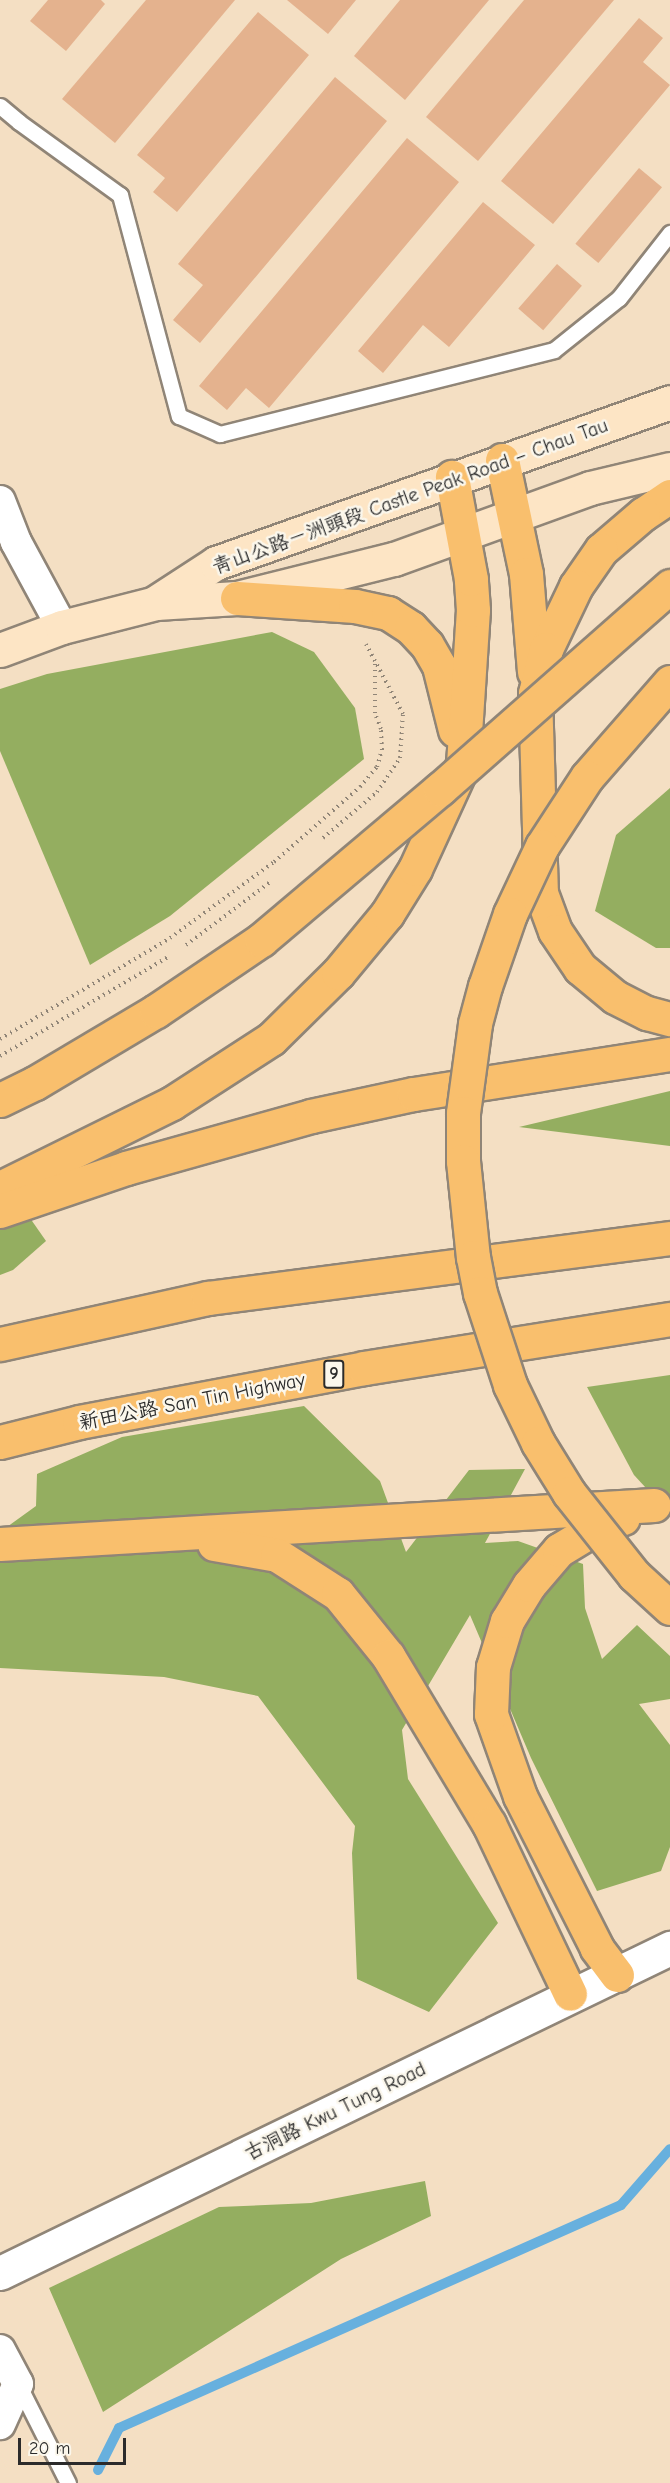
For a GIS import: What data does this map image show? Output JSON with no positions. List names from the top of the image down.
{
  "streets": {
    "main road": ["青山公路－洲頭段 Castle Peak Road – Chau Tau", "9", "新田公路 San Tin Highway"],
    "street": ["古洞路 Kwu Tung Road"]
  },
  "scale_bar": "20 m"
}
